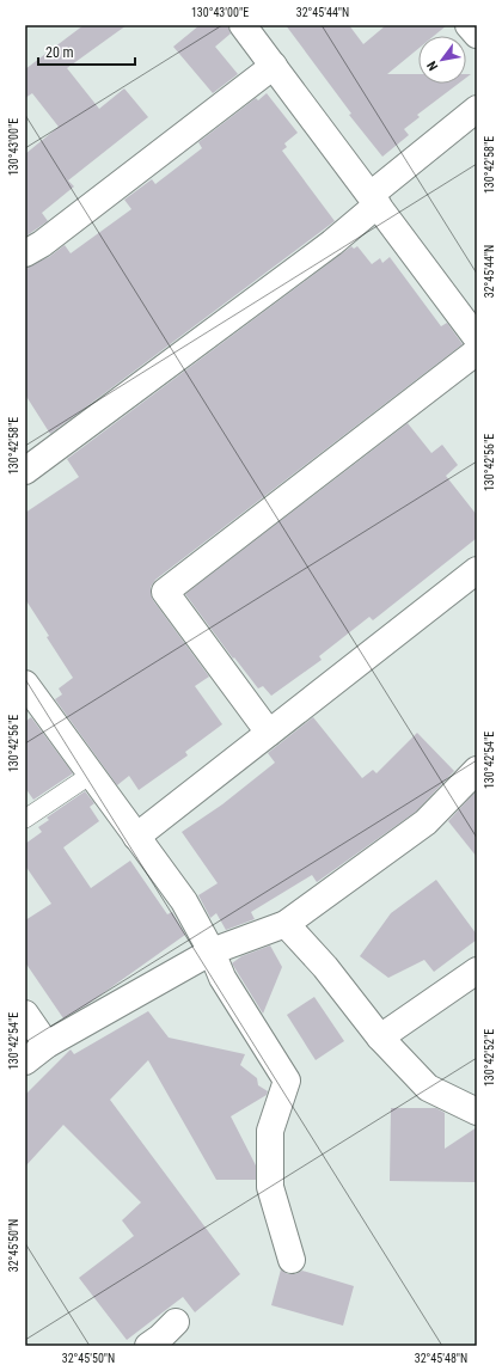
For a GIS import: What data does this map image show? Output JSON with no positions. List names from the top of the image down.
{
  "scale_bar": "20 m",
  "north": "bottom left",
  "coordinates": [
    "130°43'00\"E",
    "32°45'44\"N",
    "130°42'58\"E",
    "130°42'56\"E",
    "130°42'54\"E",
    "130°42'52\"E",
    "32°45'50\"N",
    "32°45'48\"N"
  ]
}
